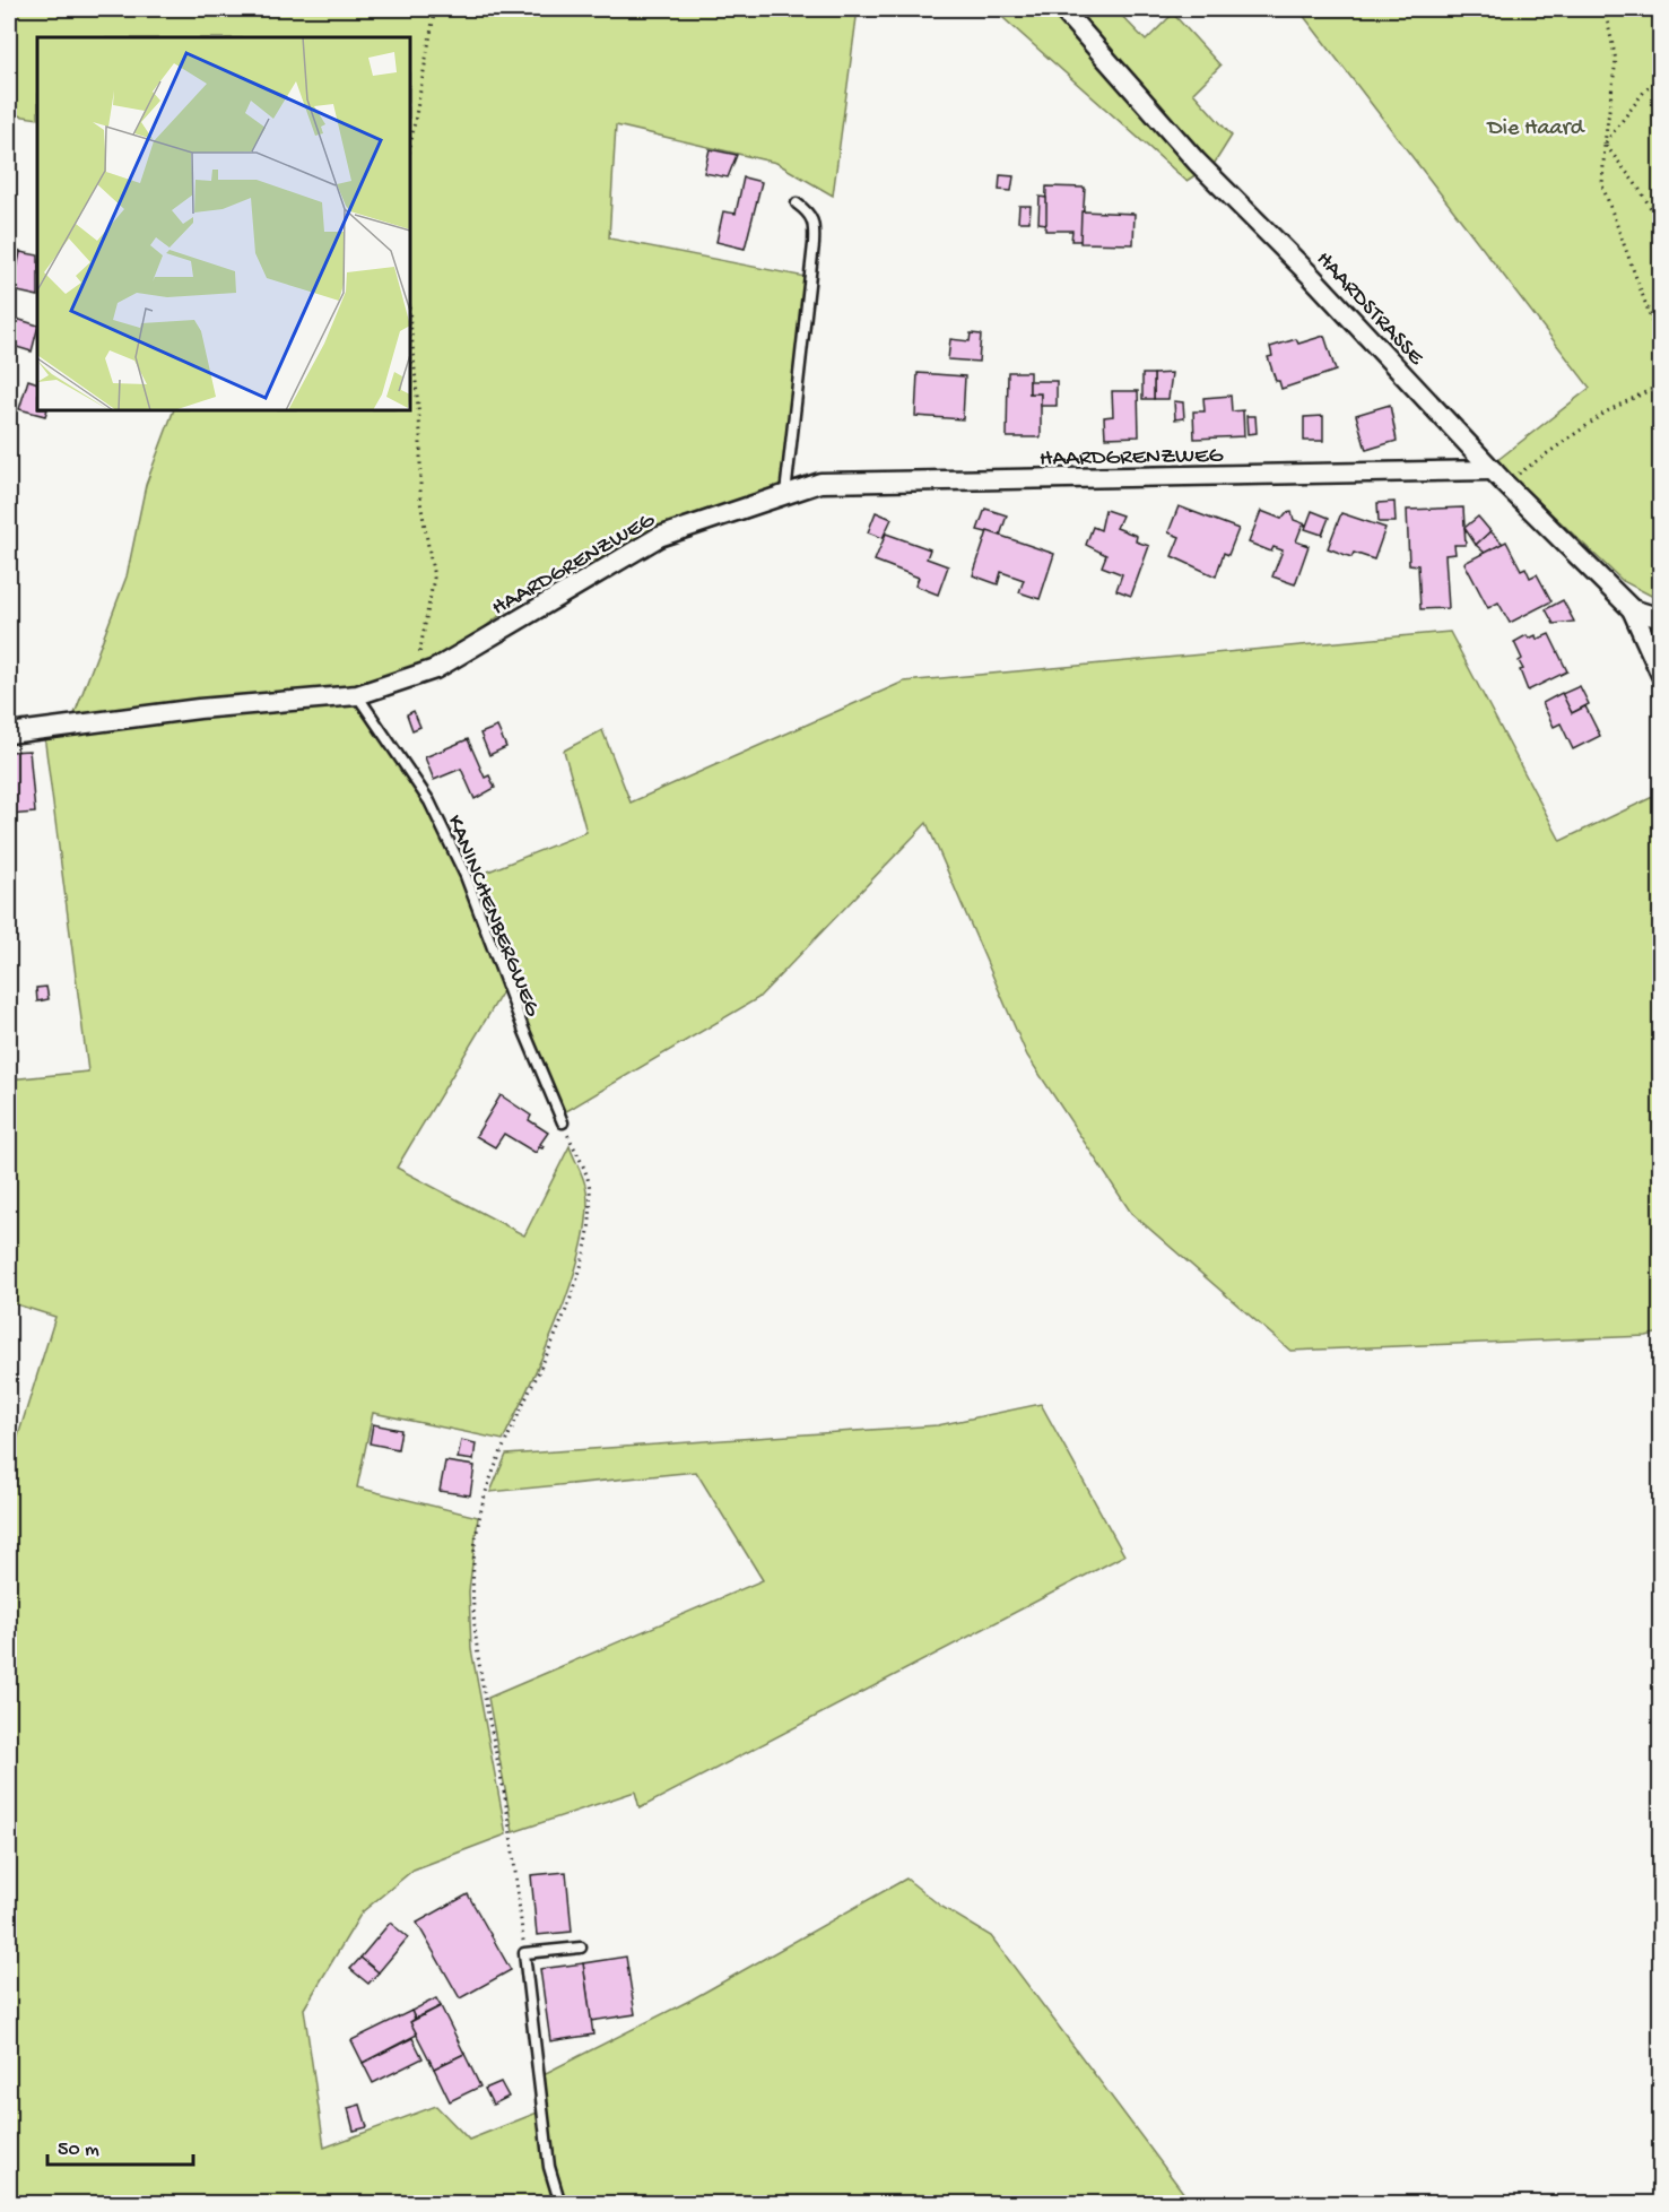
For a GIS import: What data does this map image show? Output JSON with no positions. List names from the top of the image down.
{
  "streets": {
    "street": ["HAARDSTRASSE", "HAARDGRENZWEG"],
    "lane": ["KANINCHENBERGWEG"]
  },
  "crossings": [
    ["HAARDSTRASSE", "HAARDGRENZWEG"],
    ["HAARDGRENZWEG", "KANINCHENBERGWEG"]
  ],
  "parks": ["Die Haard"],
  "scale_bar": "50 m"
}
